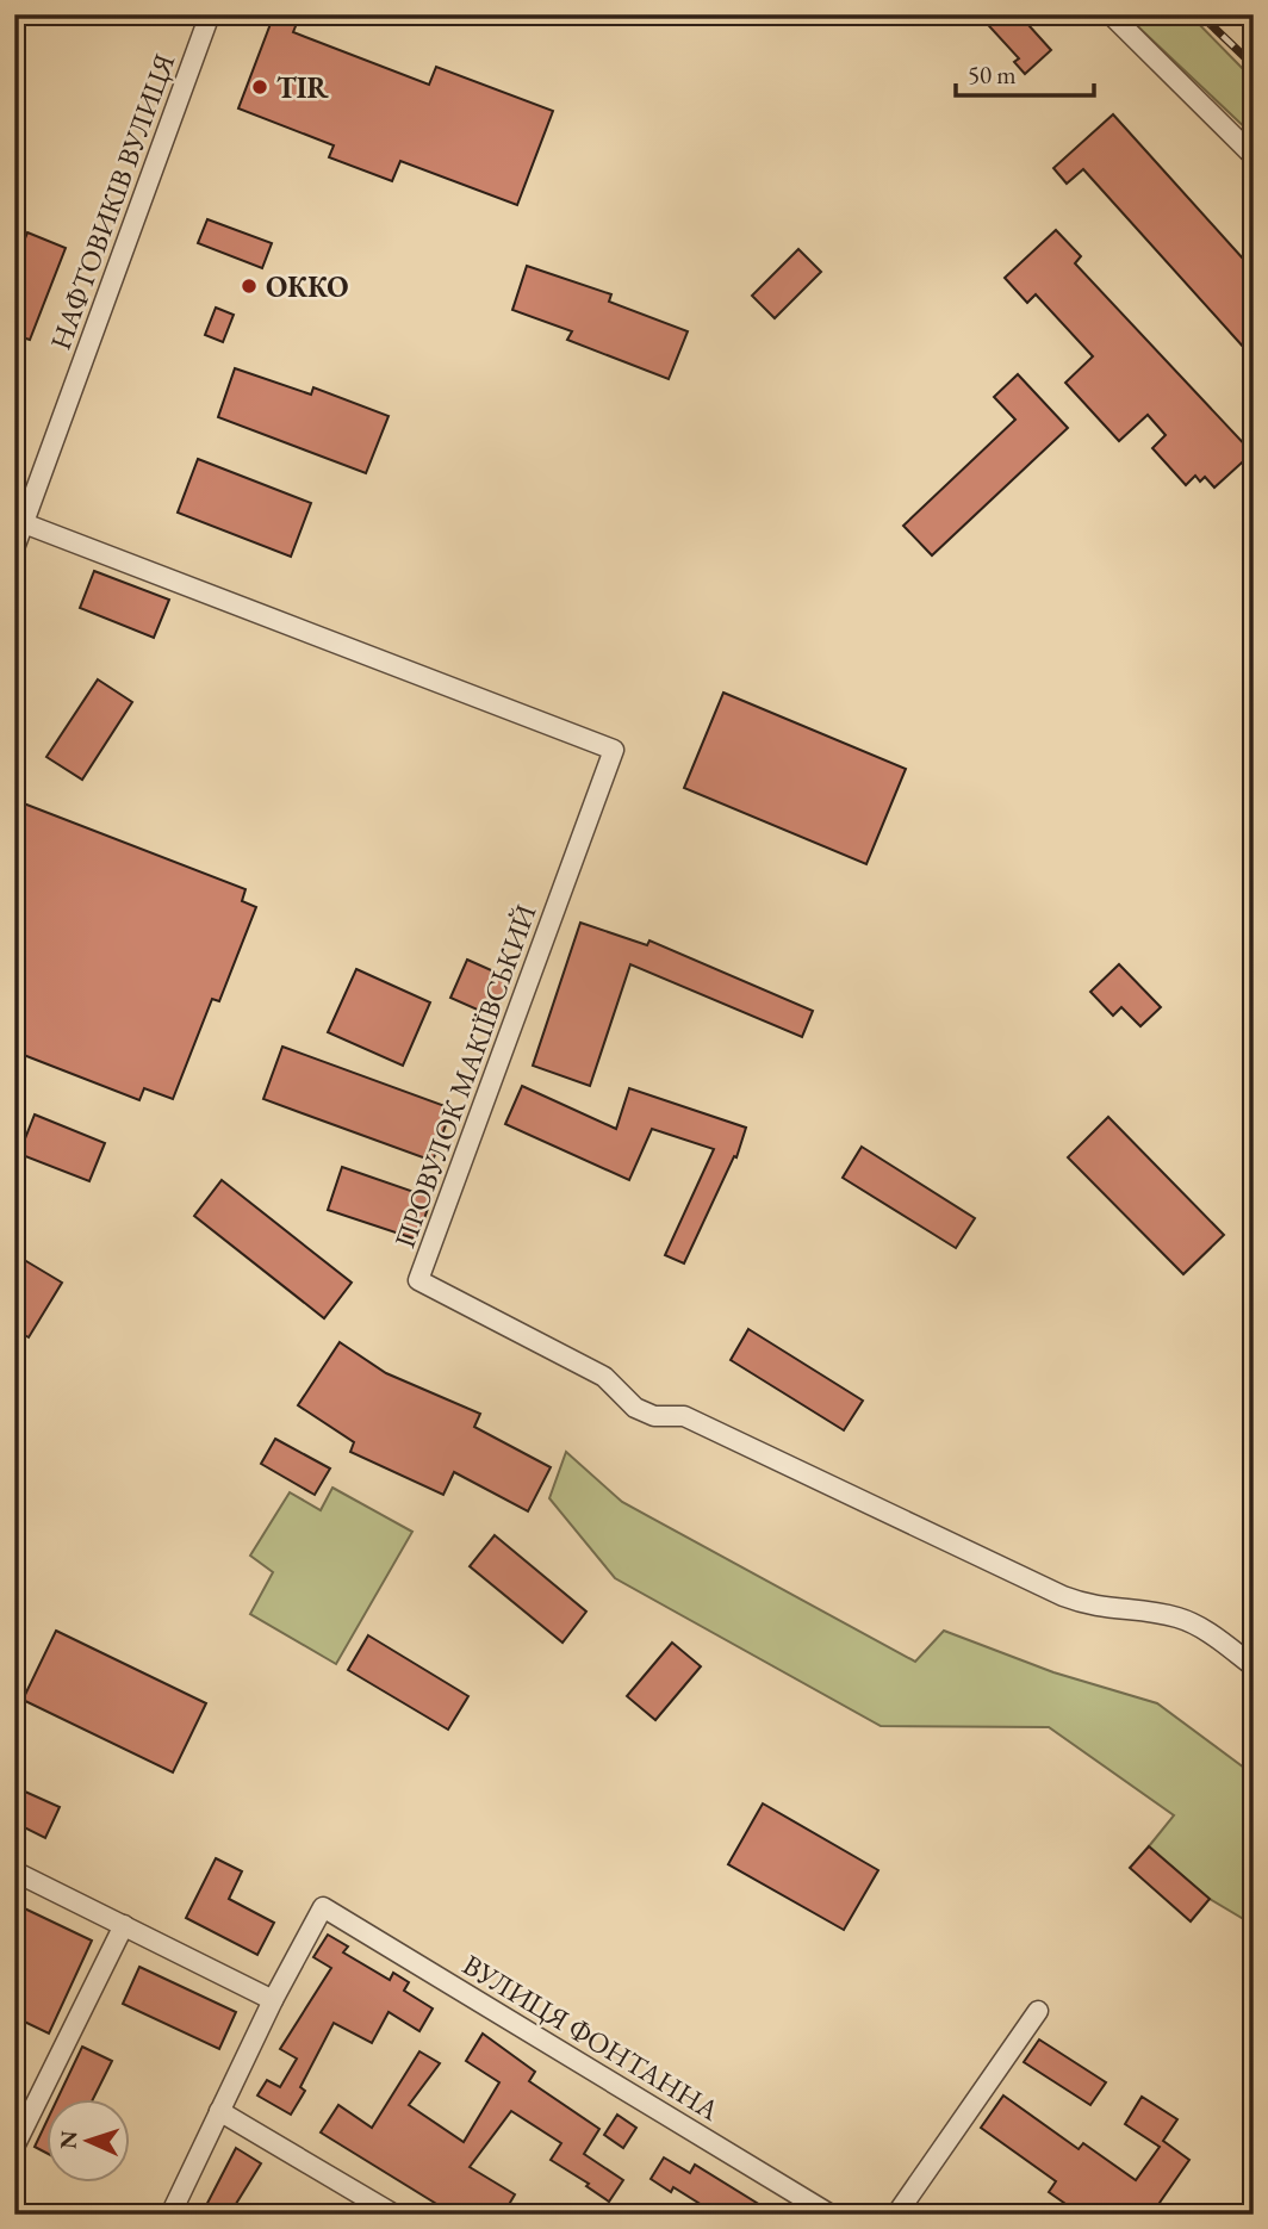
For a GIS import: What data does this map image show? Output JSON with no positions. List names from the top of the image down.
{
  "streets": {
    "street": ["НАФТОВИКІВ ВУЛИЦЯ", "ПРОВУЛОК МАКІЇВСЬКИЙ", "ВУЛИЦЯ ФОНТАННА"]
  },
  "crossings": [
    ["НАФТОВИКІВ ВУЛИЦЯ", "ПРОВУЛОК МАКІЇВСЬКИЙ"]
  ],
  "places": ["TIR", "ОККО"],
  "scale_bar": "50 m",
  "north": "left"
}
